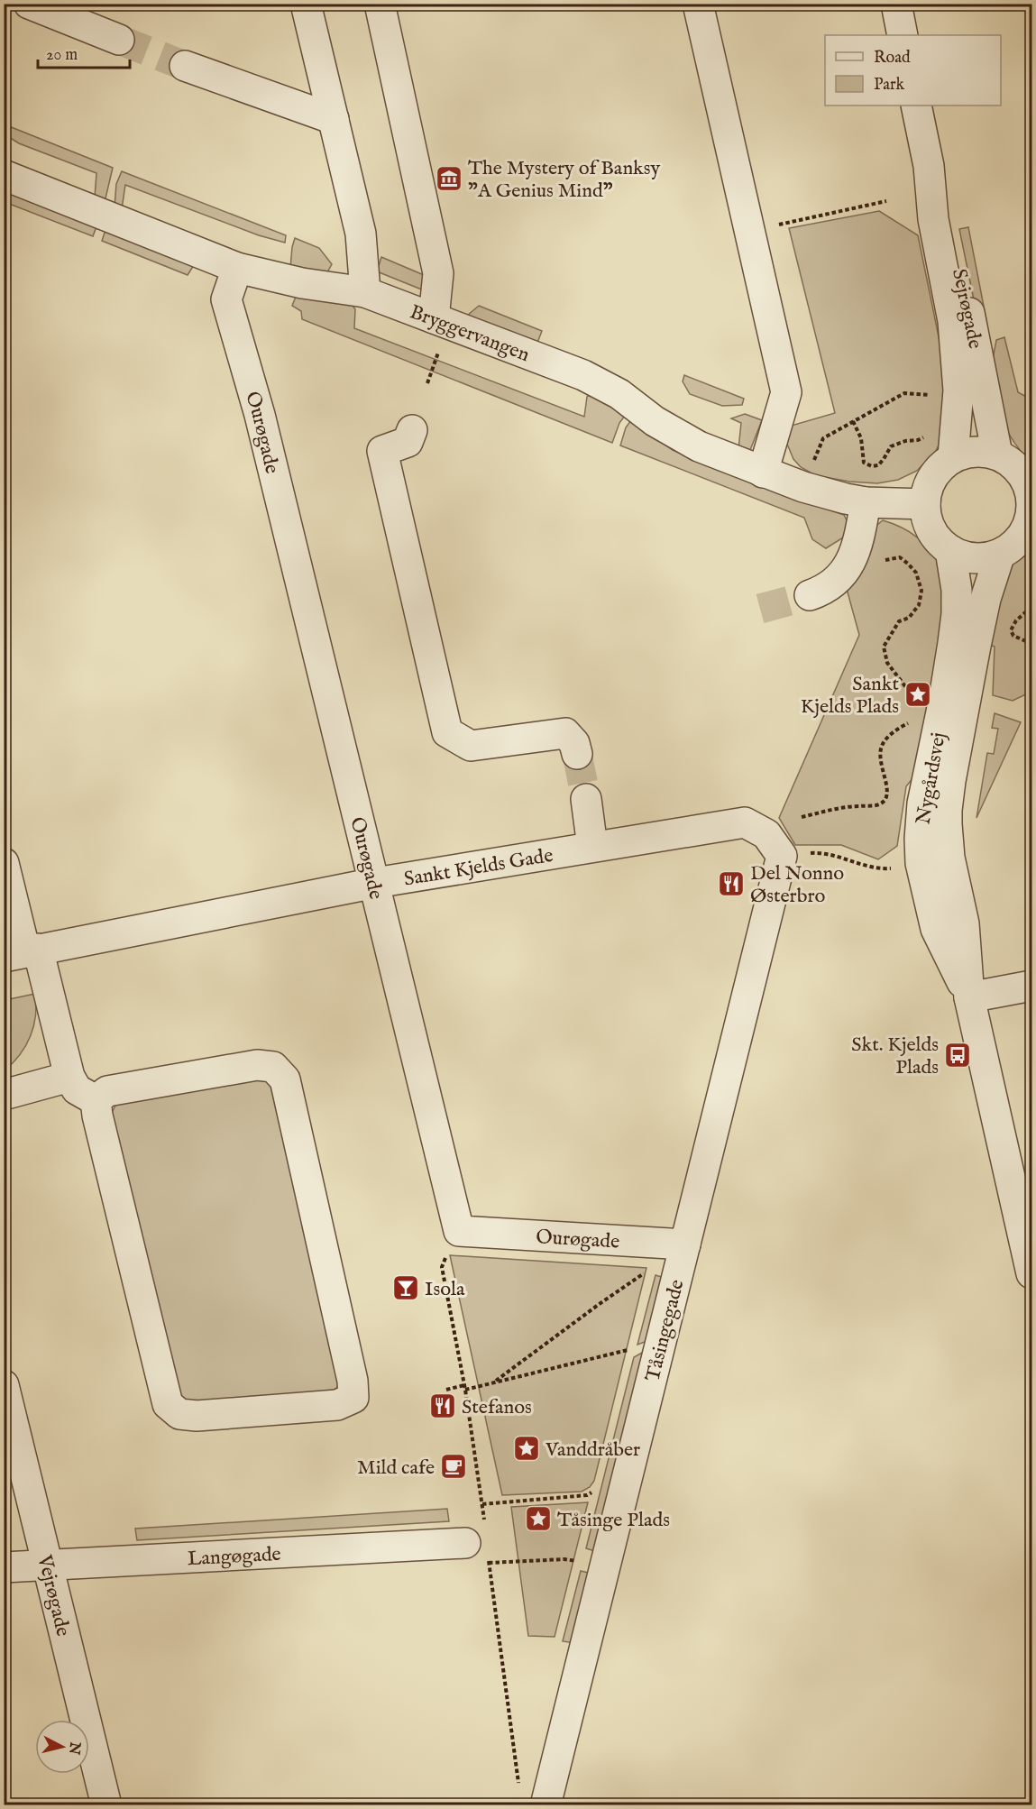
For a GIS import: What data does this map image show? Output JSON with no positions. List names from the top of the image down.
{
  "streets": {
    "street": [
      "Sejrøgade",
      "Bryggervangen",
      "Ourøgade",
      "Nygårdsvej",
      "Sankt Kjelds Gade",
      "Tåsingegade",
      "Langøgade",
      "Vejrøgade"
    ]
  },
  "crossings": [
    ["Sejrøgade", "Bryggervangen"],
    ["Sejrøgade", "Nygårdsvej"],
    ["Bryggervangen", "Ourøgade"],
    ["Bryggervangen", "Nygårdsvej"],
    ["Ourøgade", "Sankt Kjelds Gade"],
    ["Ourøgade", "Tåsingegade"],
    ["Sankt Kjelds Gade", "Tåsingegade"],
    ["Langøgade", "Vejrøgade"]
  ],
  "places": {
    "museum": ["The Mystery of Banksy \"A Genius Mind\""],
    "place": ["Sankt Kjelds Plads", "Vanddråber", "Tåsinge Plads"],
    "restaurant": ["Del Nonno Østerbro", "Stefanos"],
    "bus stop": ["Skt. Kjelds Plads"],
    "bar": ["Isola"],
    "cafe": ["Mild cafe"]
  },
  "legend": ["Road", "Park"],
  "scale_bar": "20 m",
  "north": "right"
}
